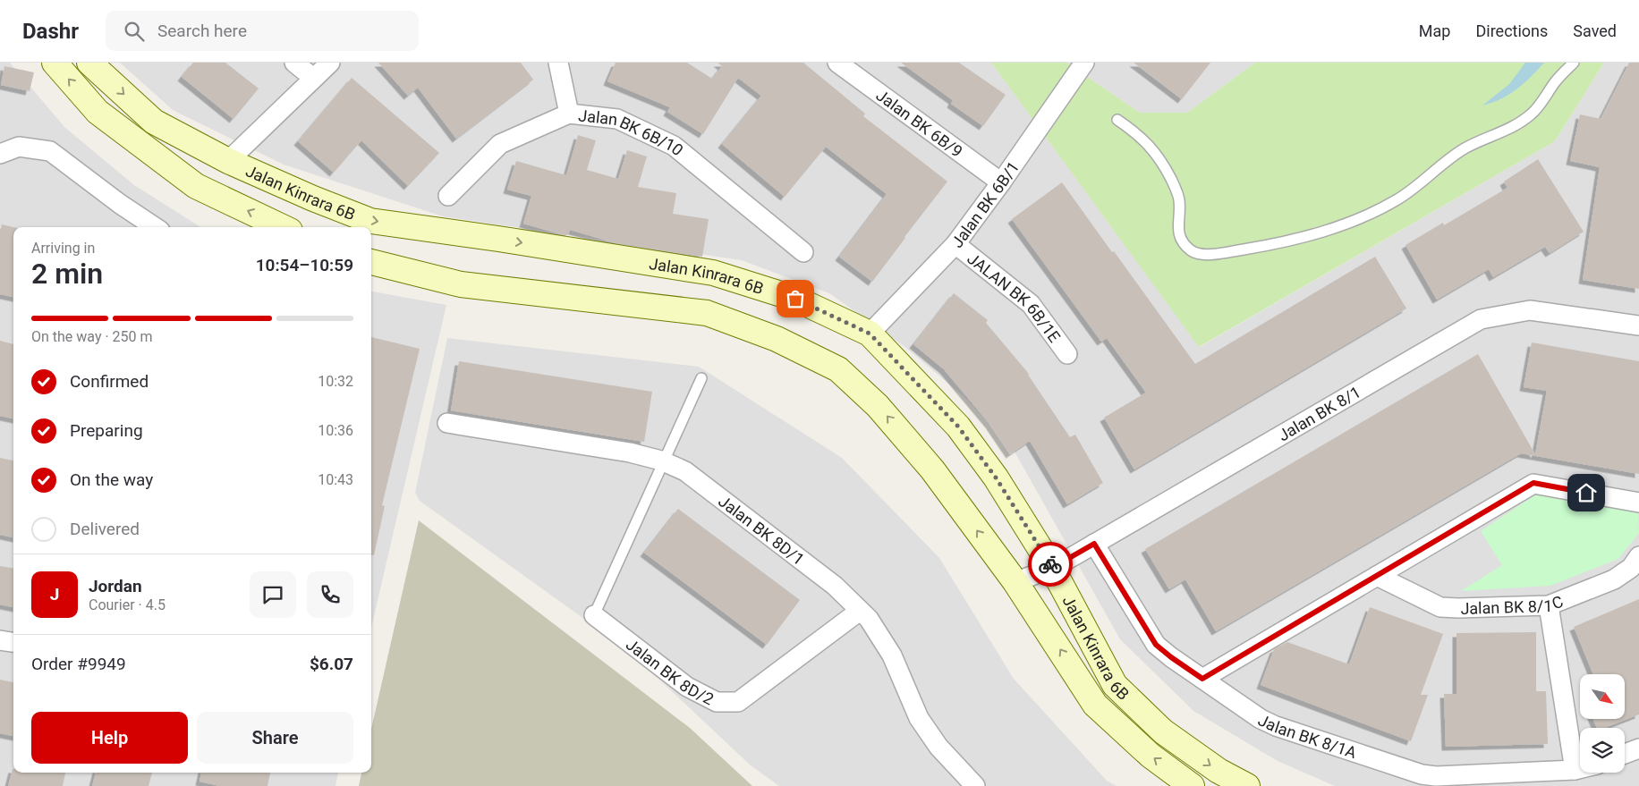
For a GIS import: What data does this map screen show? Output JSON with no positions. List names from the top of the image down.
{
  "streets": {
    "street": [
      "Jalan BK 6B/9",
      "Jalan BK 6B/10",
      "Jalan Kinrara 6B",
      "Jalan BK 6B/1",
      "JALAN BK 6B/1E",
      "Jalan BK 8/1",
      "Jalan BK 8D/1",
      "Jalan BK 8/1C",
      "Jalan BK 8D/2",
      "Jalan BK 8/1A"
    ]
  },
  "crossings": [
    ["Jalan BK 6B/9", "Jalan BK 6B/1"],
    ["Jalan Kinrara 6B", "Jalan BK 6B/1"],
    ["Jalan Kinrara 6B", "Jalan BK 8/1"],
    ["Jalan BK 6B/1", "JALAN BK 6B/1E"],
    ["Jalan BK 8/1", "Jalan BK 8/1A"],
    ["Jalan BK 8D/1", "Jalan BK 8D/2"]
  ],
  "north": "bottom right",
  "page": {
    "header": "Dashr",
    "search": "Search here",
    "nav": ["Map", "Directions", "Saved"],
    "heading": ["2 min", "Arriving in", "10:54–10:59"],
    "panel": [
      "Jordan",
      "Courier · 4.5",
      "Order #9949",
      "$6.07"
    ],
    "bar": "On the way · 250 m",
    "list": [
      ["Confirmed", "10:32"],
      ["Preparing", "10:36"],
      ["On the way", "10:43"],
      "Delivered"
    ],
    "round": "J",
    "buttons": ["Help", "Share"]
  }
}
